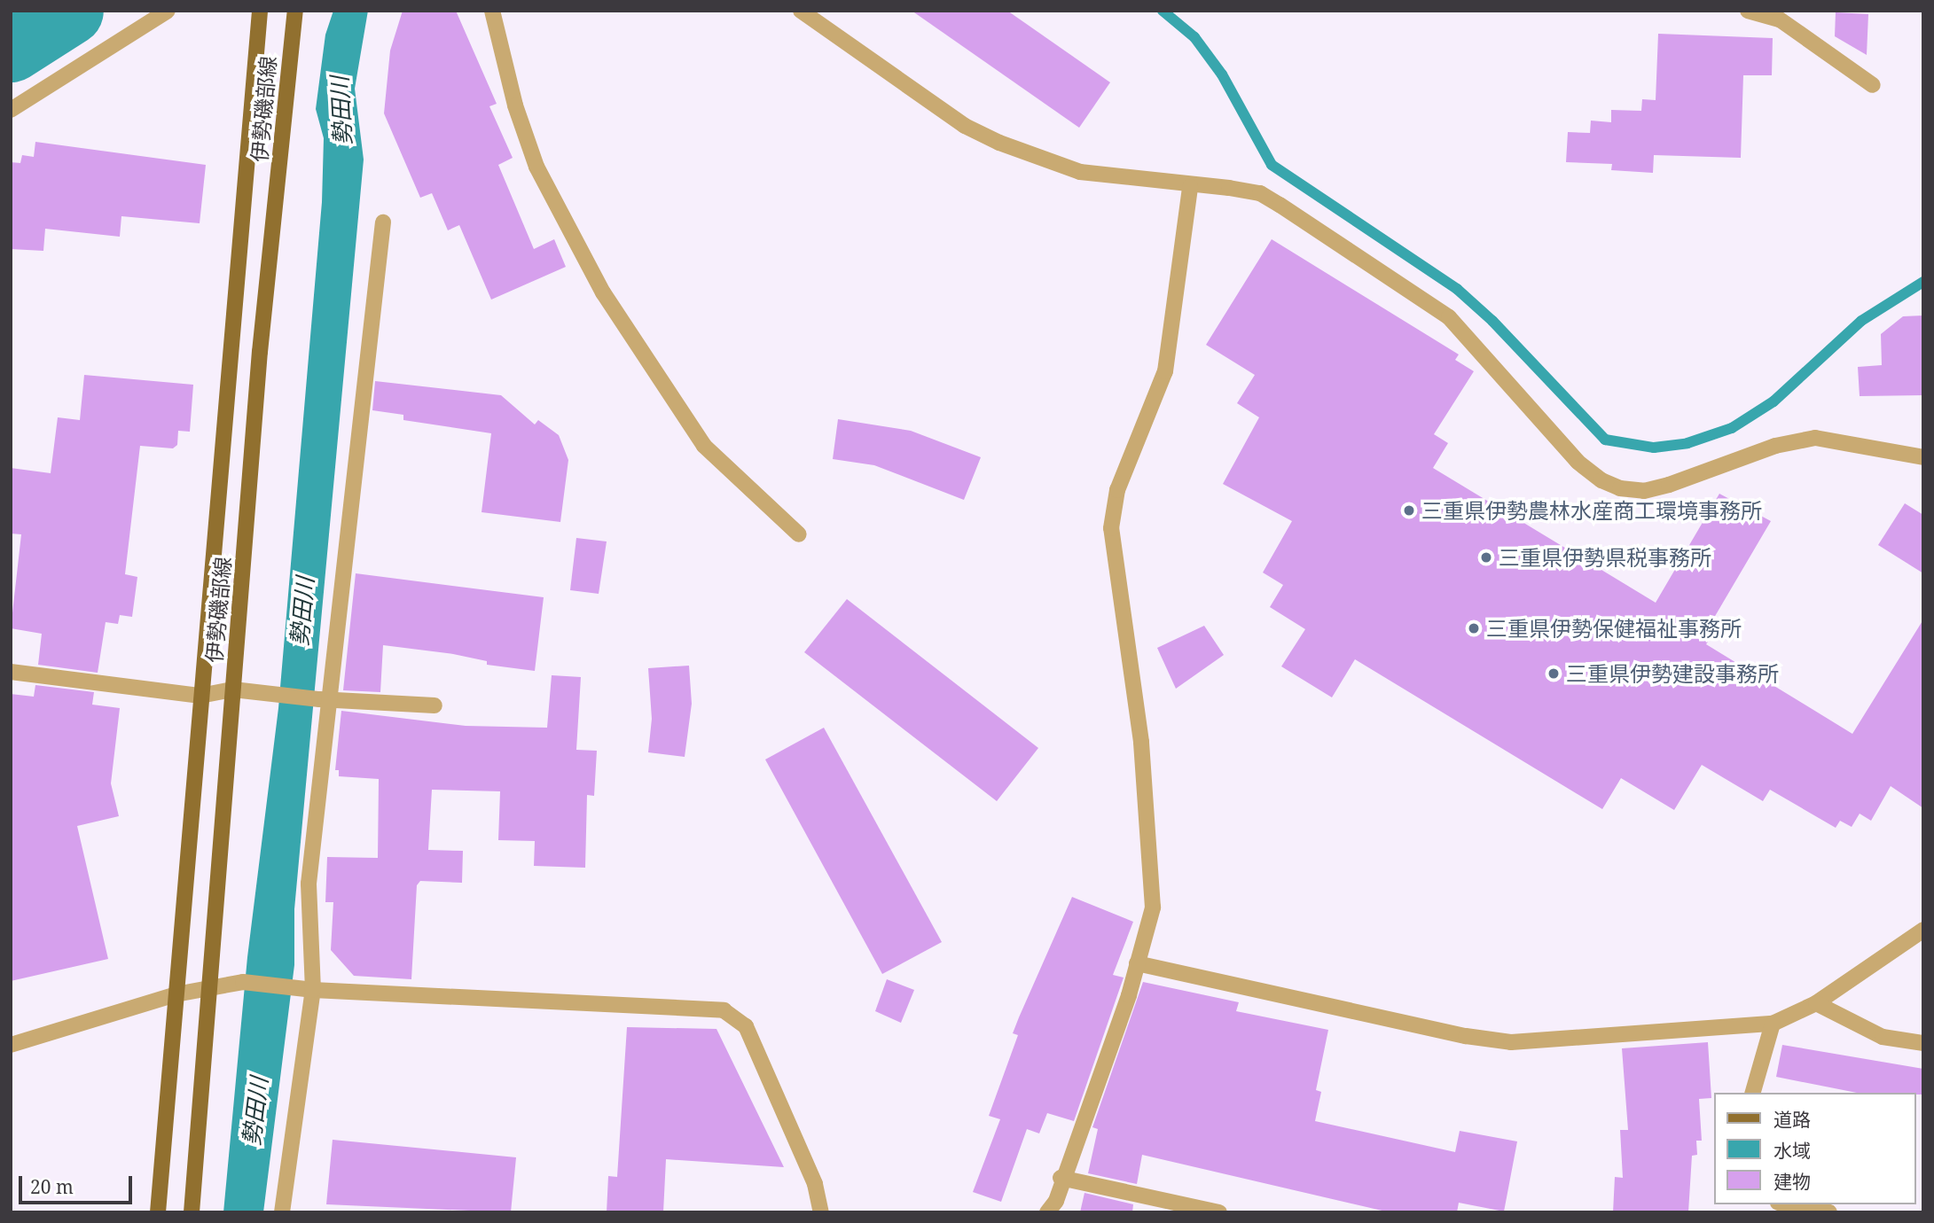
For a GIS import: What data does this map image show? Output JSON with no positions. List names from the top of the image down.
{
  "streets": {
    "main road": ["伊勢磯部線"]
  },
  "water": ["勢田川"],
  "places": [
    "三重県伊勢農林水産商工環境事務所",
    "三重県伊勢県税事務所",
    "三重県伊勢保健福祉事務所",
    "三重県伊勢建設事務所"
  ],
  "legend": ["道路", "水域", "建物"],
  "scale_bar": "20 m"
}
